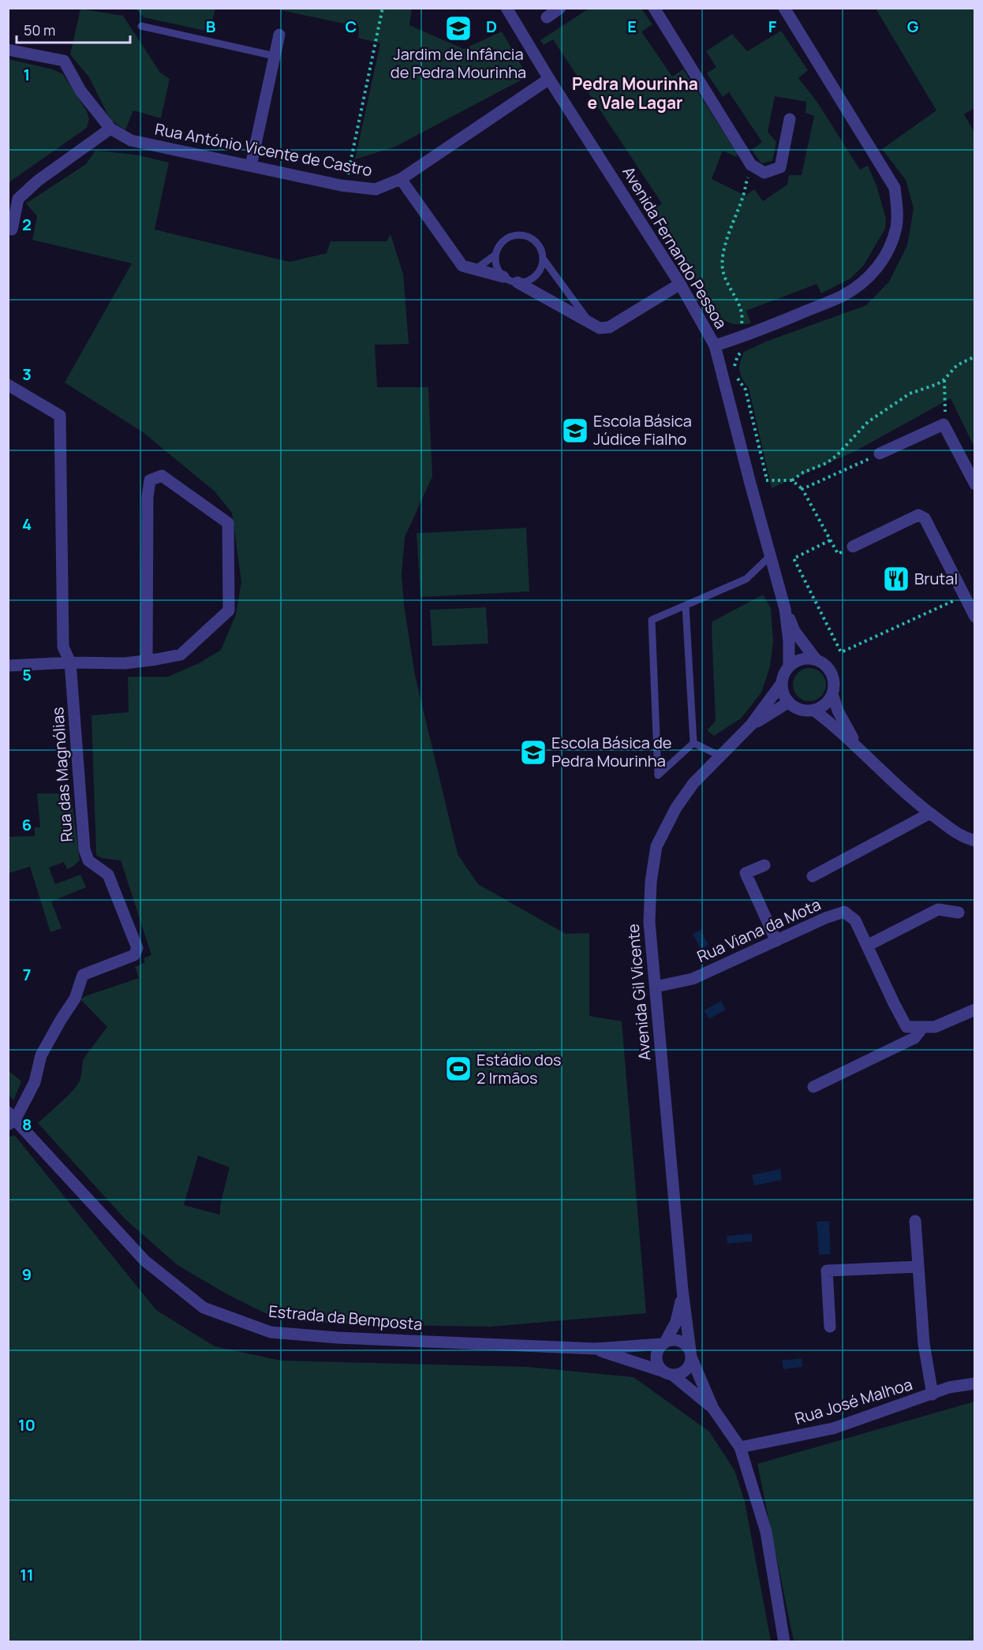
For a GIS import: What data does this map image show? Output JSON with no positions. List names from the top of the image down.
{
  "streets": {
    "street": [
      "Rua António Vicente de Castro",
      "Avenida Fernando Pessoa",
      "Rua das Magnólias",
      "Rua Viana da Mota",
      "Avenida Gil Vicente",
      "Estrada da Bemposta",
      "Rua José Malhoa"
    ]
  },
  "crossings": [
    ["Rua António Vicente de Castro", "Avenida Fernando Pessoa"],
    ["Rua das Magnólias", "Estrada da Bemposta"],
    ["Rua Viana da Mota", "Avenida Gil Vicente"]
  ],
  "districts": ["Pedra Mourinha e Vale Lagar"],
  "places": {
    "school or university": ["Jardim de Infância de Pedra Mourinha", "Escola Básica Júdice Fialho", "Escola Básica de Pedra Mourinha"],
    "restaurant": ["Brutal"],
    "sports": ["Estádio dos 2 Irmãos"]
  },
  "scale_bar": "50 m",
  "grid": {
    "columns": [
      "B",
      "C",
      "D",
      "E",
      "F",
      "G"
    ],
    "rows": [
      "1",
      "2",
      "3",
      "4",
      "5",
      "6",
      "7",
      "8",
      "9",
      "10",
      "11"
    ]
  }
}
